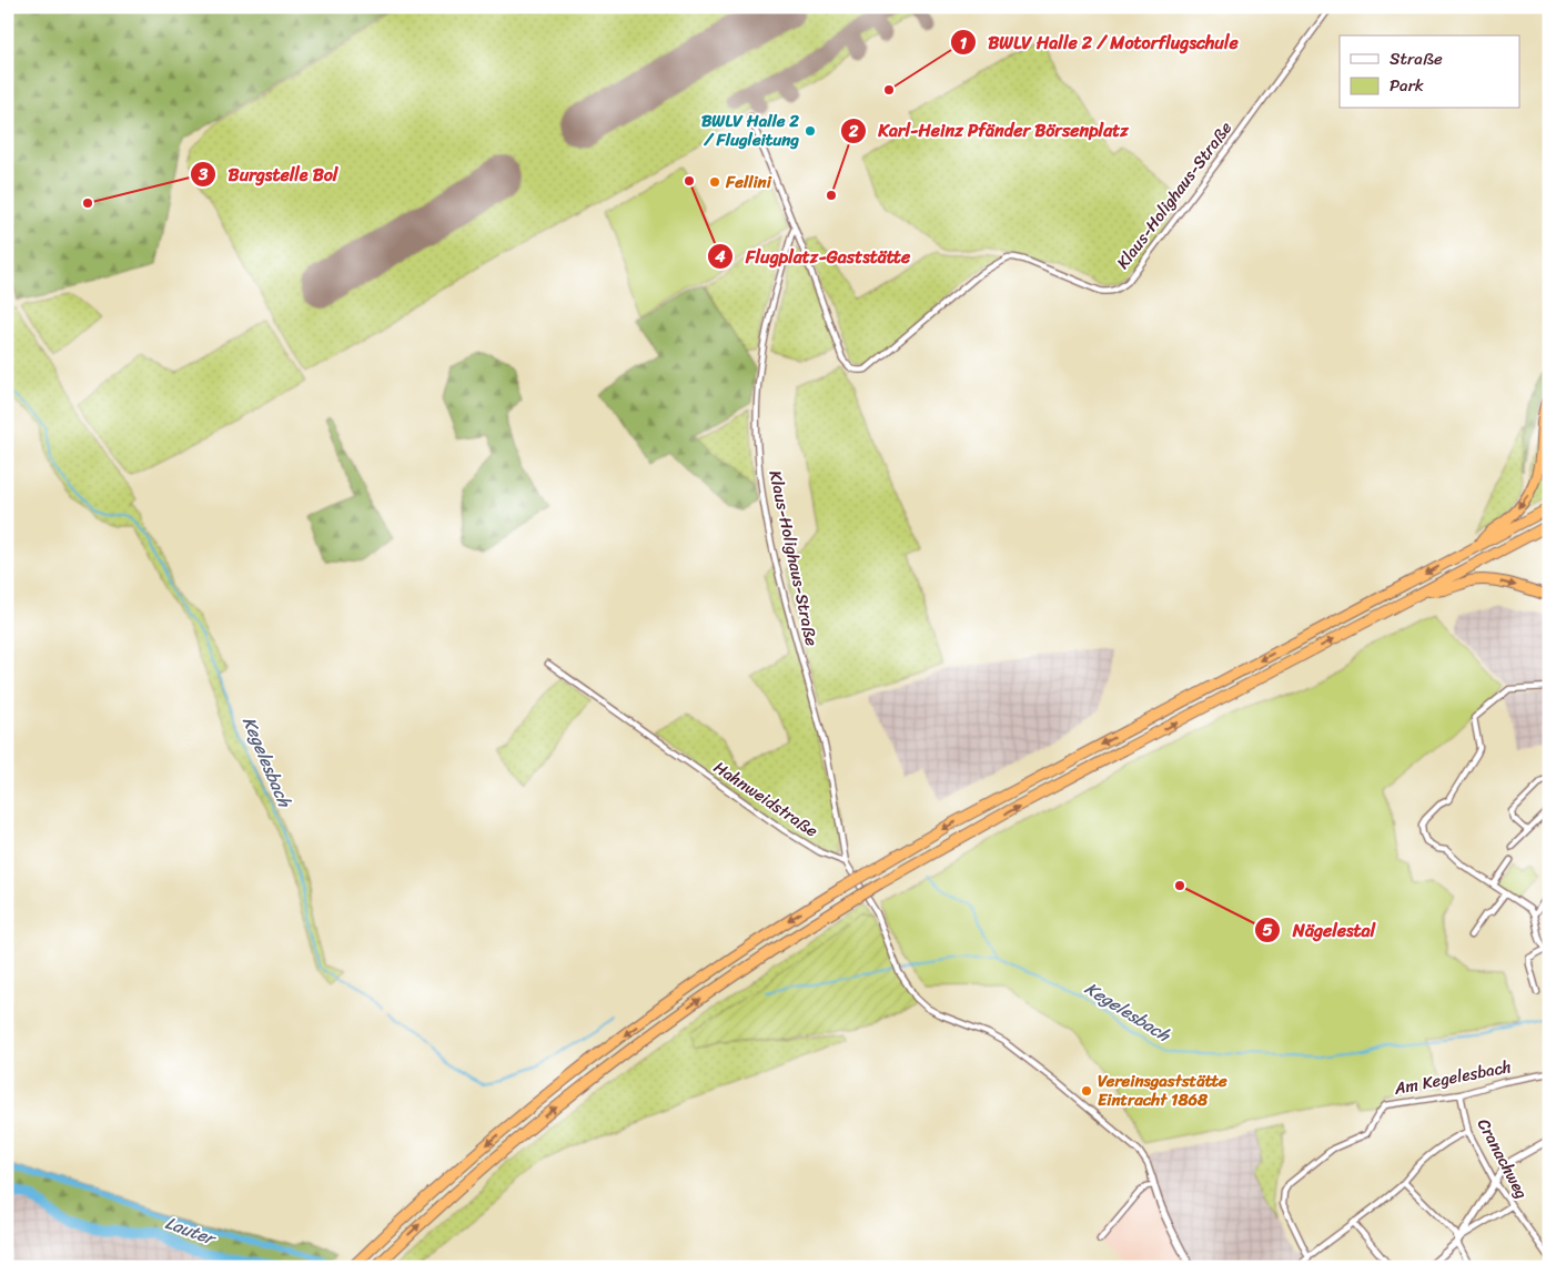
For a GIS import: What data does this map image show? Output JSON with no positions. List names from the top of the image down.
{
  "streets": {
    "street": [
      "Klaus-Holighaus-Straße",
      "Hahnweidstraße",
      "Am Kegelesbach",
      "Cranachweg"
    ]
  },
  "crossings": [
    ["Klaus-Holighaus-Straße", "Hahnweidstraße"],
    ["Am Kegelesbach", "Cranachweg"]
  ],
  "water": ["Kegelesbach", "Lauter"],
  "places": [
    "BWLV Halle 2 / Motorflugschule",
    "BWLV Halle 2 / Flugleitung",
    "Flugplatz-Gaststätte",
    "Fellini",
    "Karl-Heinz Pfänder Börsenplatz",
    "Burgstelle Bol",
    "Nägelestal",
    "Vereinsgaststätte Eintracht 1868"
  ],
  "legend": ["Straße", "Park"]
}
